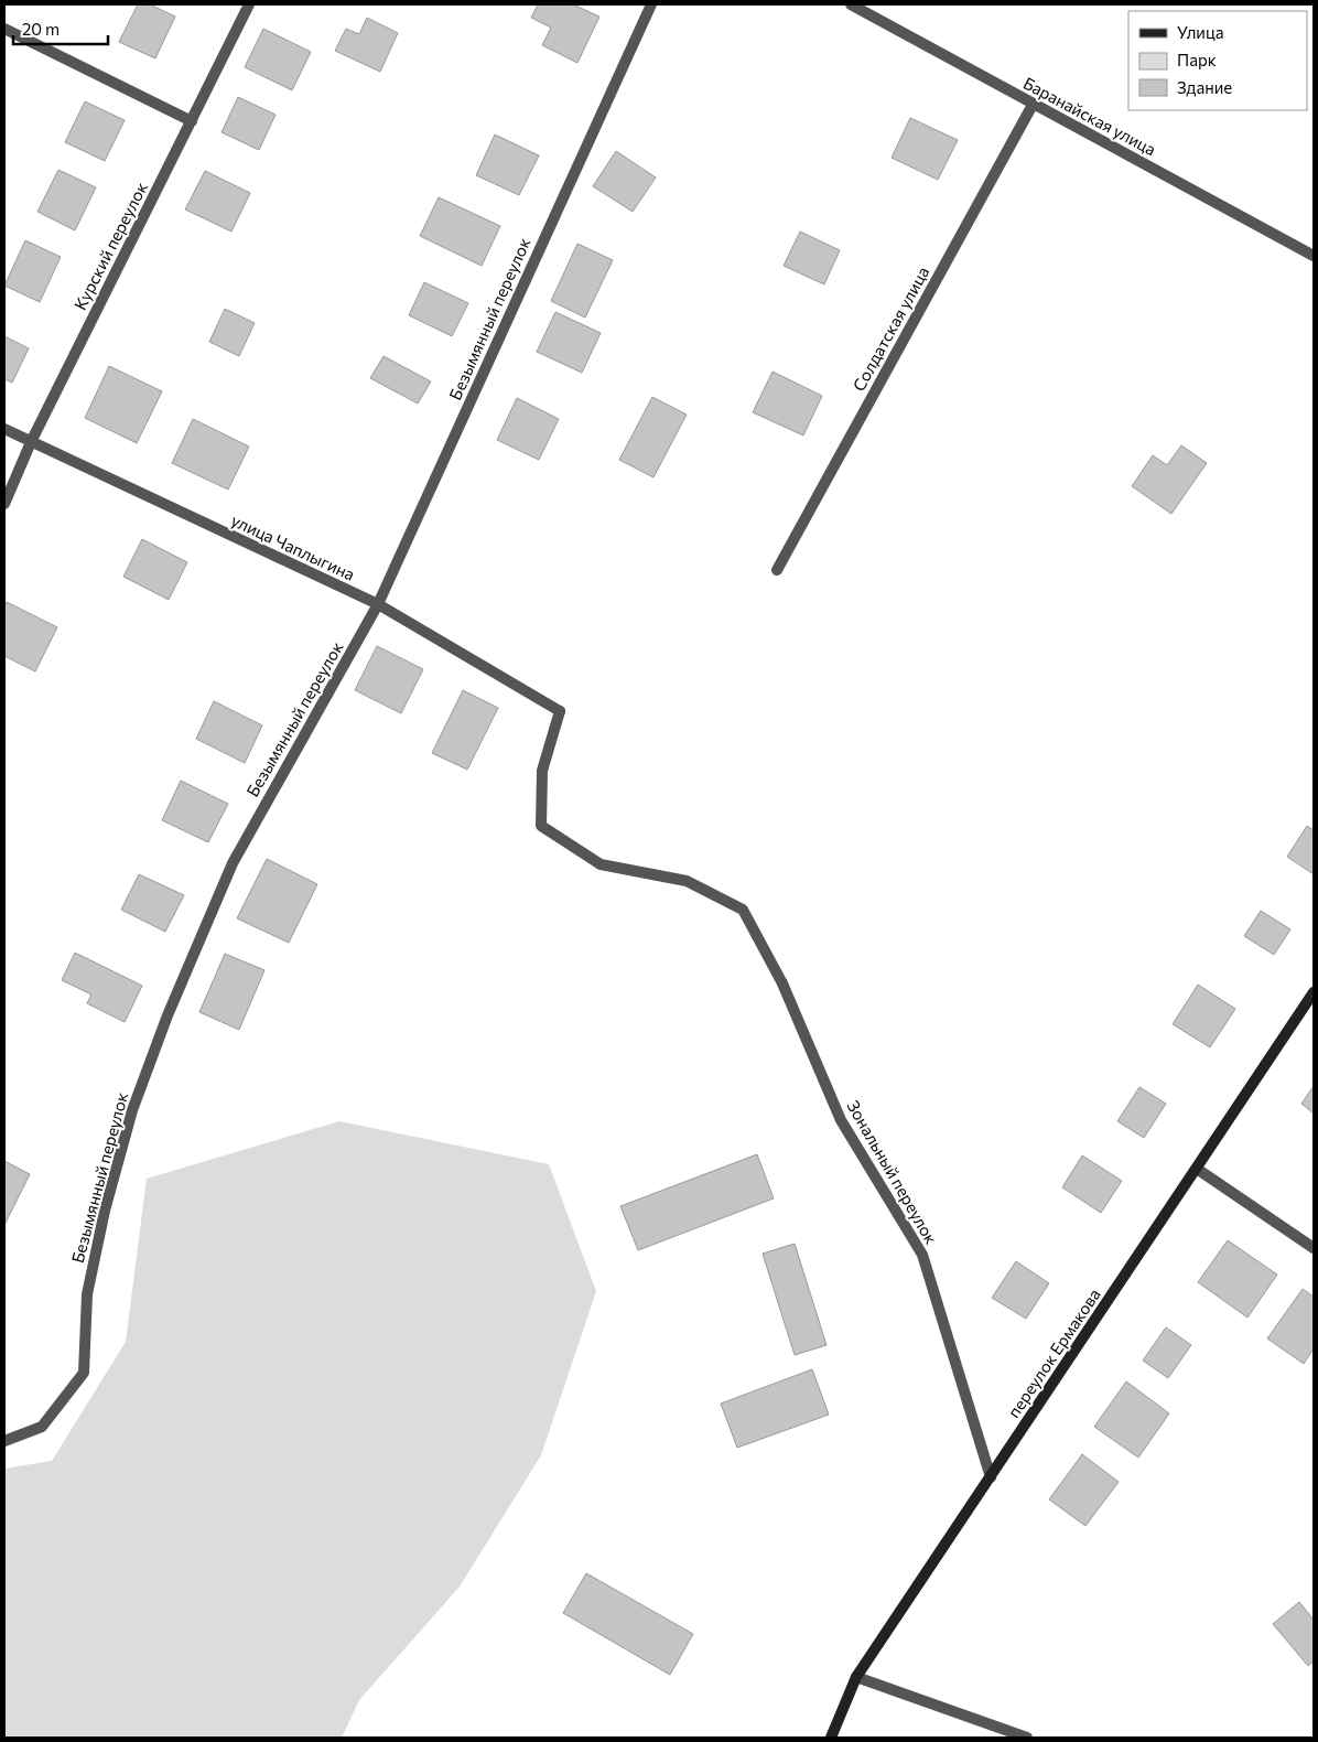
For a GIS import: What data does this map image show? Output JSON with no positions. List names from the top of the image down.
{
  "streets": {
    "street": [
      "Баранайская улица",
      "Курский переулок",
      "Безымянный переулок",
      "Солдатская улица",
      "улица Чаплыгина",
      "Зональный переулок",
      "переулок Ермакова"
    ]
  },
  "crossings": [
    ["Баранайская улица", "Солдатская улица"],
    ["Курский переулок", "улица Чаплыгина"],
    ["Безымянный переулок", "улица Чаплыгина"],
    ["улица Чаплыгина", "Зональный переулок"],
    ["Зональный переулок", "переулок Ермакова"]
  ],
  "legend": ["Улица", "Парк", "Здание"],
  "scale_bar": "20 m"
}
